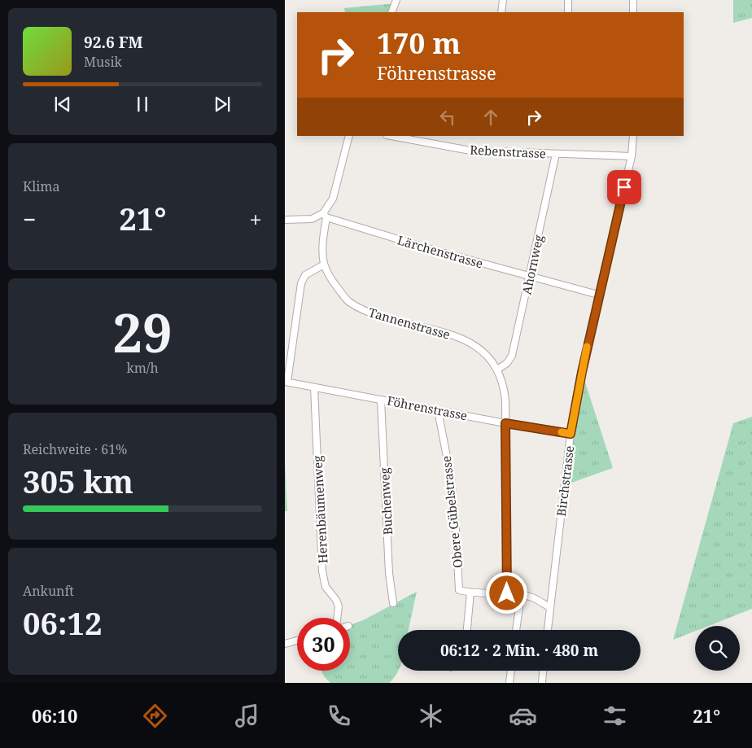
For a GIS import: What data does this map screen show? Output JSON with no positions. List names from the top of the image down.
{
  "streets": {
    "street": [
      "Rebenstrasse",
      "Lärchenstrasse",
      "Ahornweg",
      "Tannenstrasse",
      "Föhrenstrasse",
      "Birchstrasse",
      "Buchenweg",
      "Herenbäumenweg",
      "Obere Gübelstrasse"
    ]
  },
  "crossings": [
    ["Rebenstrasse", "Ahornweg"],
    ["Rebenstrasse", "Birchstrasse"],
    ["Lärchenstrasse", "Ahornweg"],
    ["Lärchenstrasse", "Tannenstrasse"],
    ["Lärchenstrasse", "Birchstrasse"],
    ["Ahornweg", "Tannenstrasse"],
    ["Tannenstrasse", "Föhrenstrasse"],
    ["Föhrenstrasse", "Birchstrasse"],
    ["Föhrenstrasse", "Buchenweg"],
    ["Föhrenstrasse", "Herenbäumenweg"],
    ["Föhrenstrasse", "Obere Gübelstrasse"]
  ],
  "page": {
    "turn": ["170 m", "Föhrenstrasse"],
    "song": ["92.6 FM", "Musik"],
    "tile": [
      "Klima",
      ["29", "km/h"],
      ["Reichweite · 61%", "305 km"],
      ["Ankunft", "06:12"]
    ],
    "heat": ["−", "21°", "+"],
    "limit": "30",
    "trip": "06:12 · 2 Min. · 480 m",
    "tabs": ["06:10", "21°"]
  }
}
